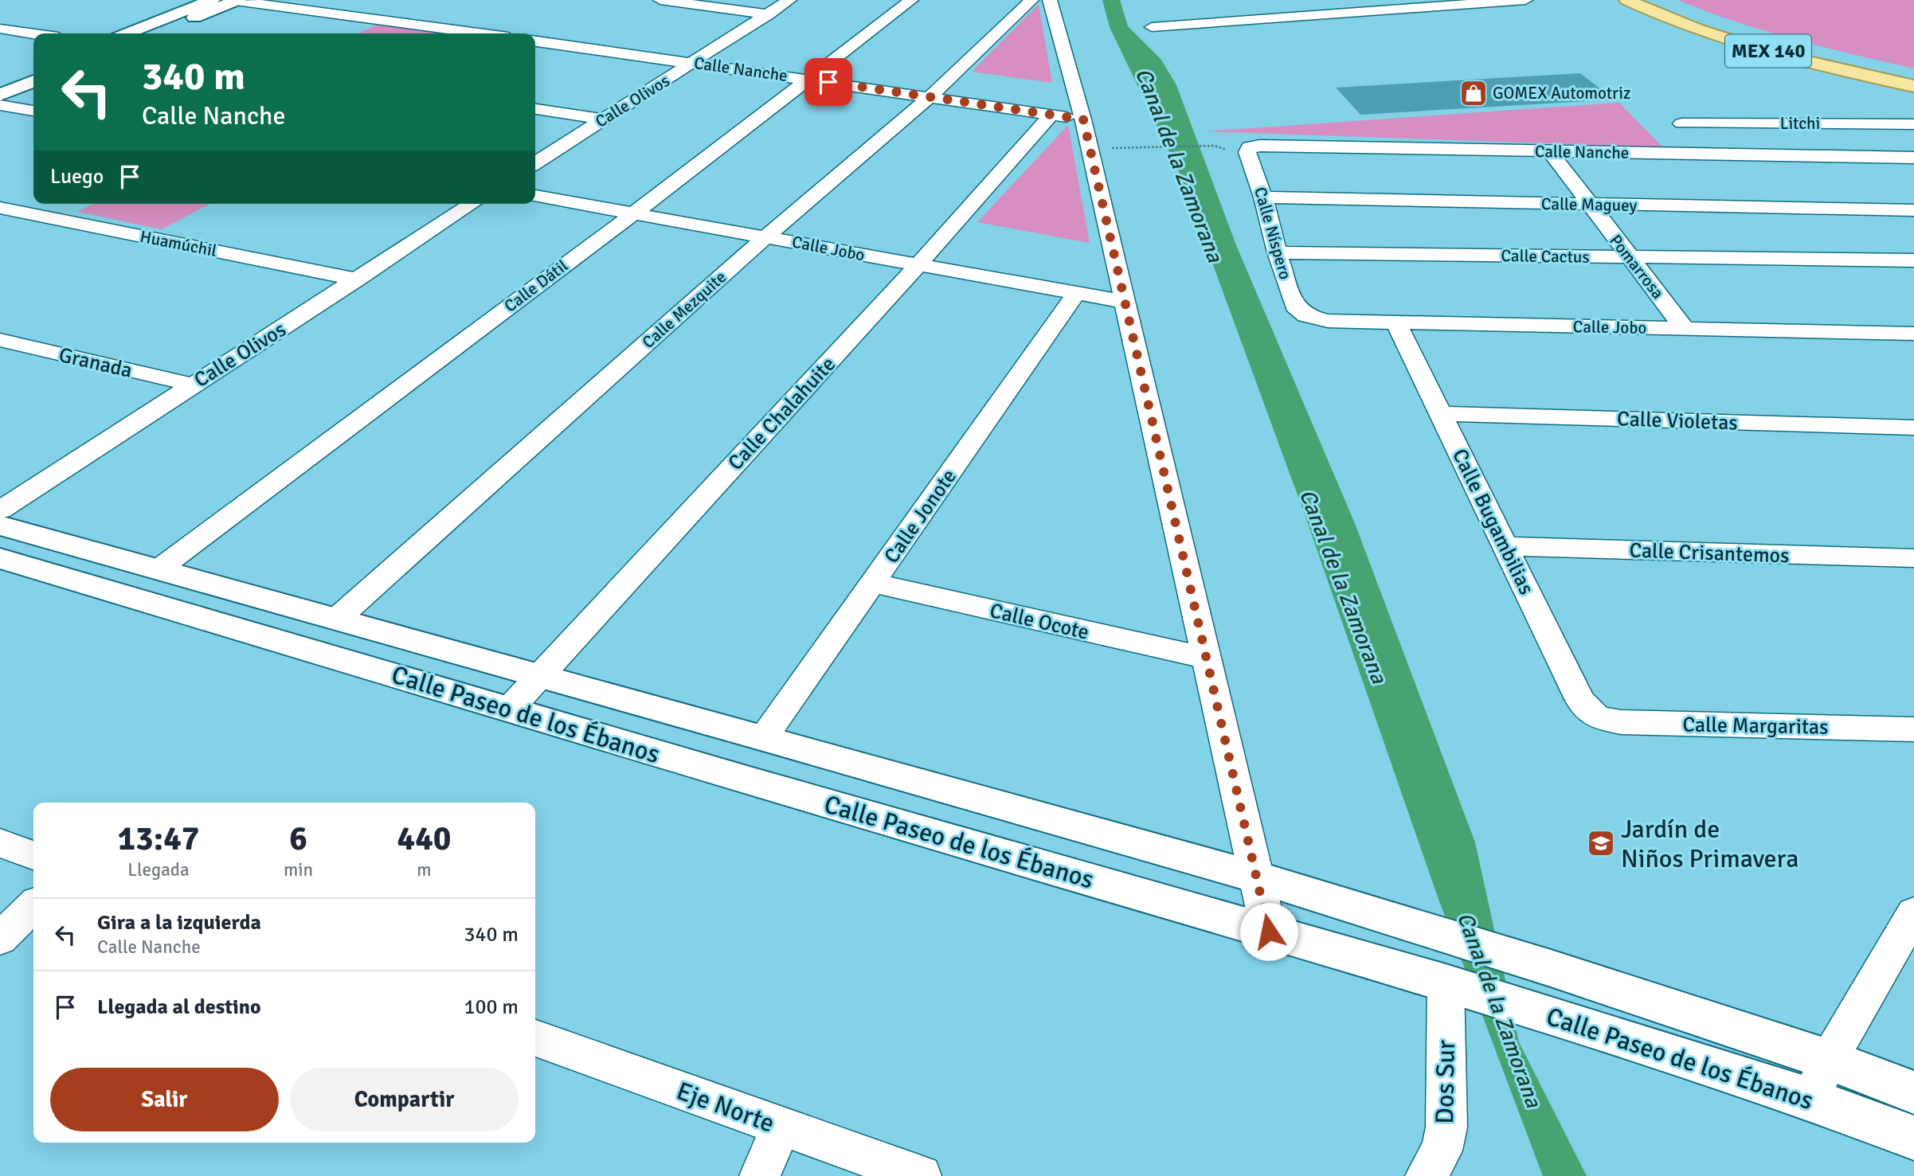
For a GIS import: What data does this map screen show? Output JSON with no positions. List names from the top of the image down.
{
  "streets": {
    "main road": ["MEX 140", "Calle Paseo de los Ébanos"],
    "street": [
      "Calle Nanche",
      "Calle Olivos",
      "Litchi",
      "Calle Maguey",
      "Calle Níspero",
      "Huamúchil",
      "Calle Jobo",
      "Calle Cactus",
      "Pomarrosa",
      "Calle Dátil",
      "Calle Mezquite",
      "Granada",
      "Calle Chalahuite",
      "Calle Violetas",
      "Calle Jonote",
      "Calle Bugambilias",
      "Calle Crisantemos",
      "Calle Ocote",
      "Calle Margaritas",
      "Dos Sur",
      "Eje Norte"
    ]
  },
  "crossings": [
    ["Calle Nanche", "Calle Olivos"],
    ["Calle Nanche", "Calle Níspero"],
    ["Calle Nanche", "Pomarrosa"],
    ["Calle Nanche", "Calle Dátil"],
    ["Calle Nanche", "Calle Mezquite"],
    ["Calle Nanche", "Calle Chalahuite"],
    ["Calle Olivos", "Huamúchil"],
    ["Calle Olivos", "Granada"],
    ["Calle Maguey", "Calle Níspero"],
    ["Calle Maguey", "Pomarrosa"],
    ["Calle Níspero", "Calle Jobo"],
    ["Calle Níspero", "Calle Cactus"],
    ["Calle Jobo", "Pomarrosa"],
    ["Calle Jobo", "Calle Dátil"],
    ["Calle Jobo", "Calle Mezquite"],
    ["Calle Jobo", "Calle Chalahuite"],
    ["Calle Jobo", "Calle Jonote"],
    ["Calle Jobo", "Calle Bugambilias"],
    ["Calle Cactus", "Pomarrosa"],
    ["Calle Dátil", "Calle Paseo de los Ébanos"],
    ["Calle Mezquite", "Calle Paseo de los Ébanos"],
    ["Calle Chalahuite", "Calle Paseo de los Ébanos"],
    ["Calle Violetas", "Calle Bugambilias"],
    ["Calle Jonote", "Calle Ocote"],
    ["Calle Jonote", "Calle Paseo de los Ébanos"],
    ["Calle Bugambilias", "Calle Crisantemos"],
    ["Calle Bugambilias", "Calle Margaritas"],
    ["Calle Paseo de los Ébanos", "Dos Sur"]
  ],
  "water": ["Canal de la Zamorana"],
  "places": {
    "shop": ["GOMEX Automotriz"],
    "school or university": ["Jardín de Niños Primavera"]
  },
  "page": {
    "turn": ["340 m", "Calle Nanche"],
    "then": "Luego",
    "eta": [
      "13:47",
      "Llegada",
      "6",
      "min",
      "440",
      "m"
    ],
    "list": [
      {
        "name": "Gira a la izquierda",
        "note": "Calle Nanche",
        "value": "340 m"
      },
      {
        "name": "Llegada al destino",
        "value": "100 m"
      }
    ],
    "buttons": ["Salir", "Compartir"]
  }
}
